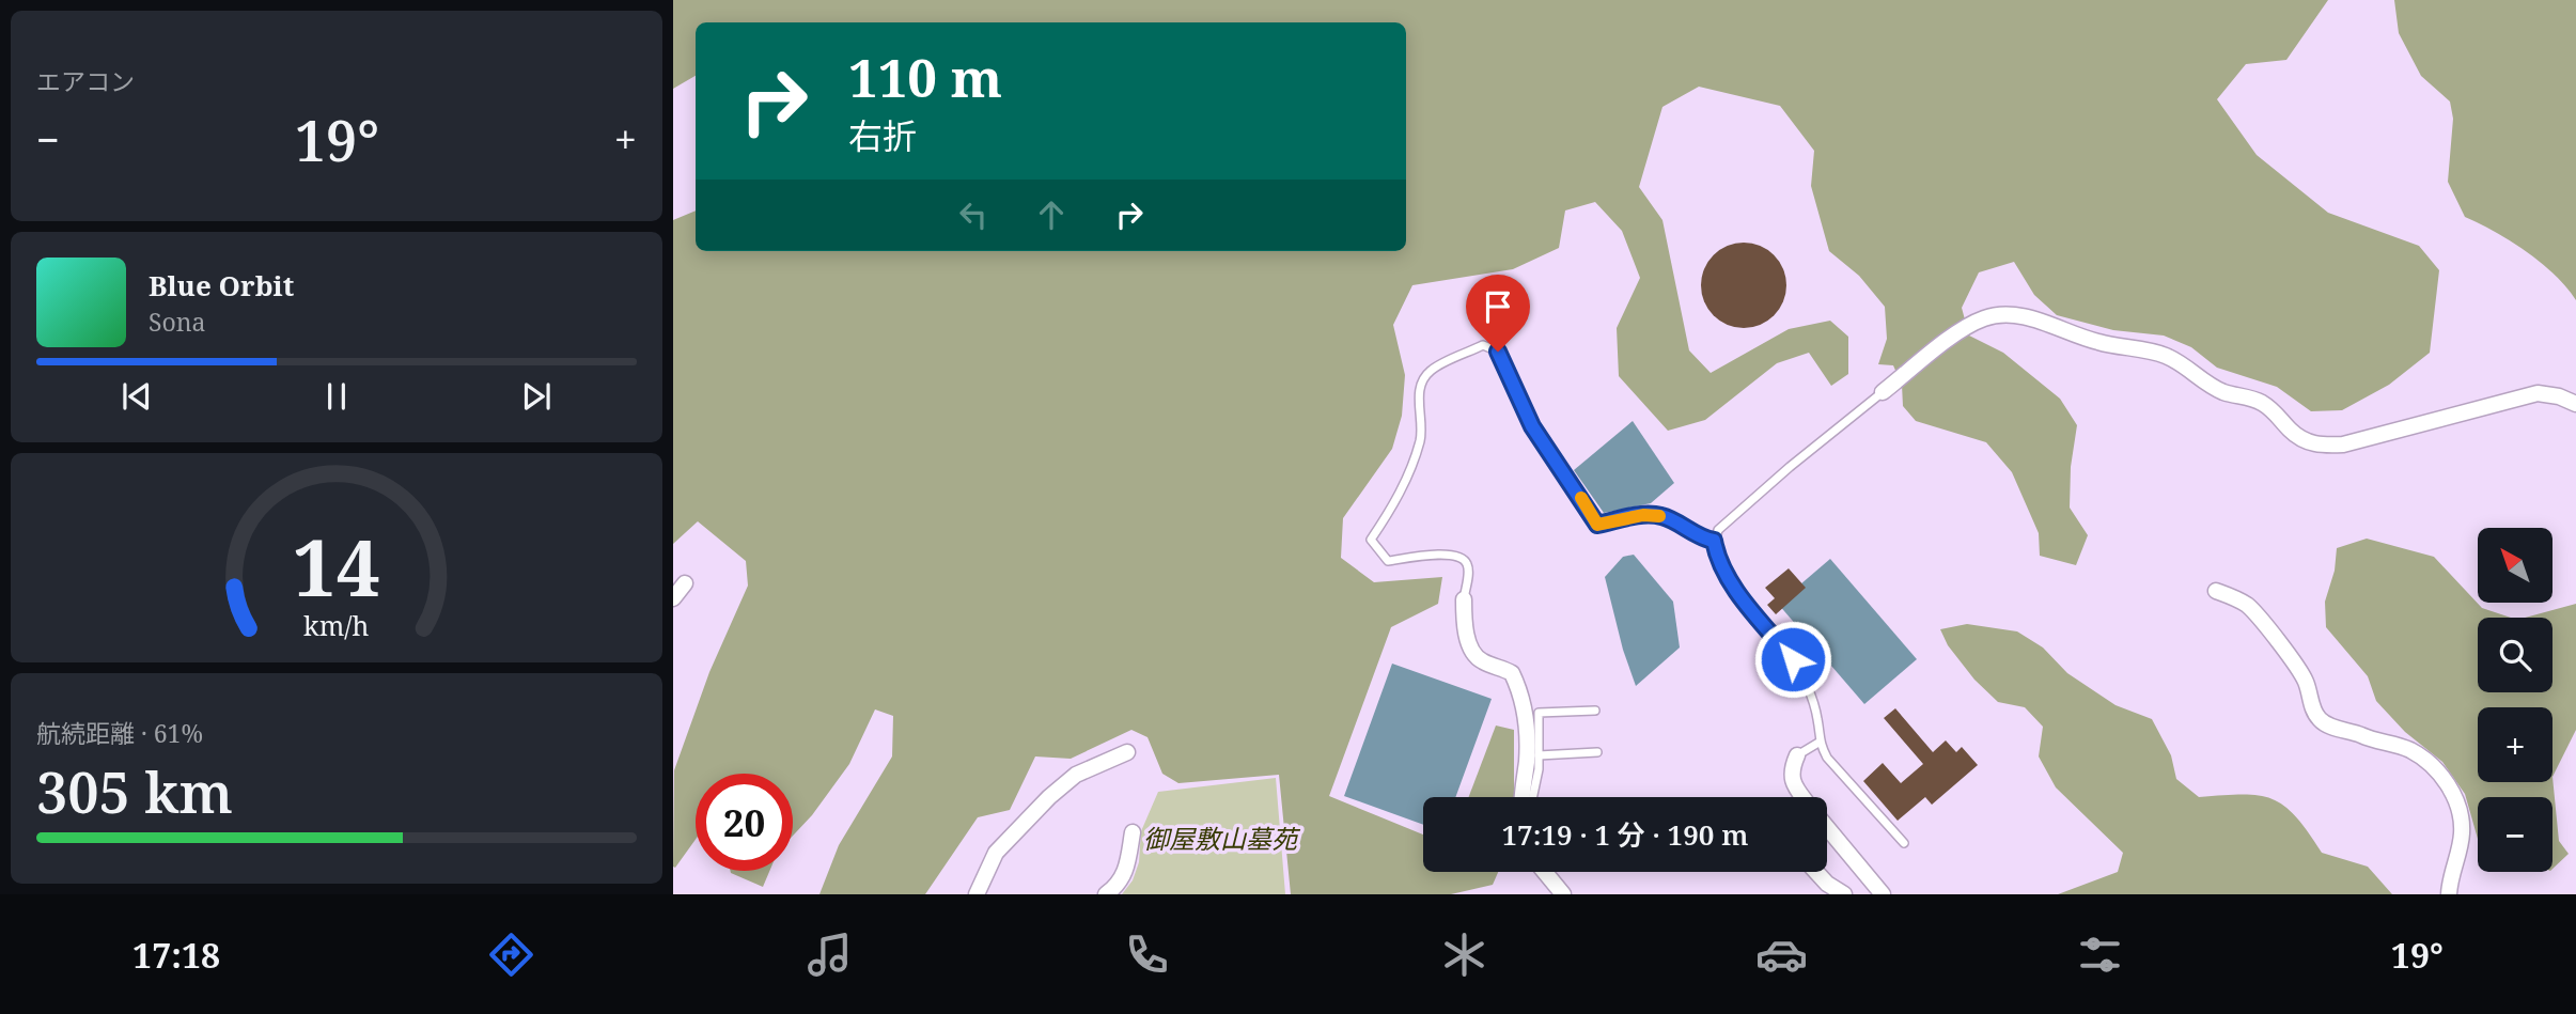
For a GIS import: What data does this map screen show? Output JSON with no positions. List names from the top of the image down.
{
  "parks": ["御屋敷山墓苑"],
  "north": "top left",
  "page": {
    "tile": [
      "エアコン",
      ["航続距離 · 61%", "305 km"]
    ],
    "turn": ["110 m", "右折"],
    "heat": ["−", "19°", "+"],
    "song": ["Blue Orbit", "Sona"],
    "map_buttons": ["+", "−"],
    "limit": "20",
    "trip": "17:19 · 1 分 · 190 m",
    "tabs": ["17:18", "19°"],
    "gauge": ["14", "km/h"]
  }
}
